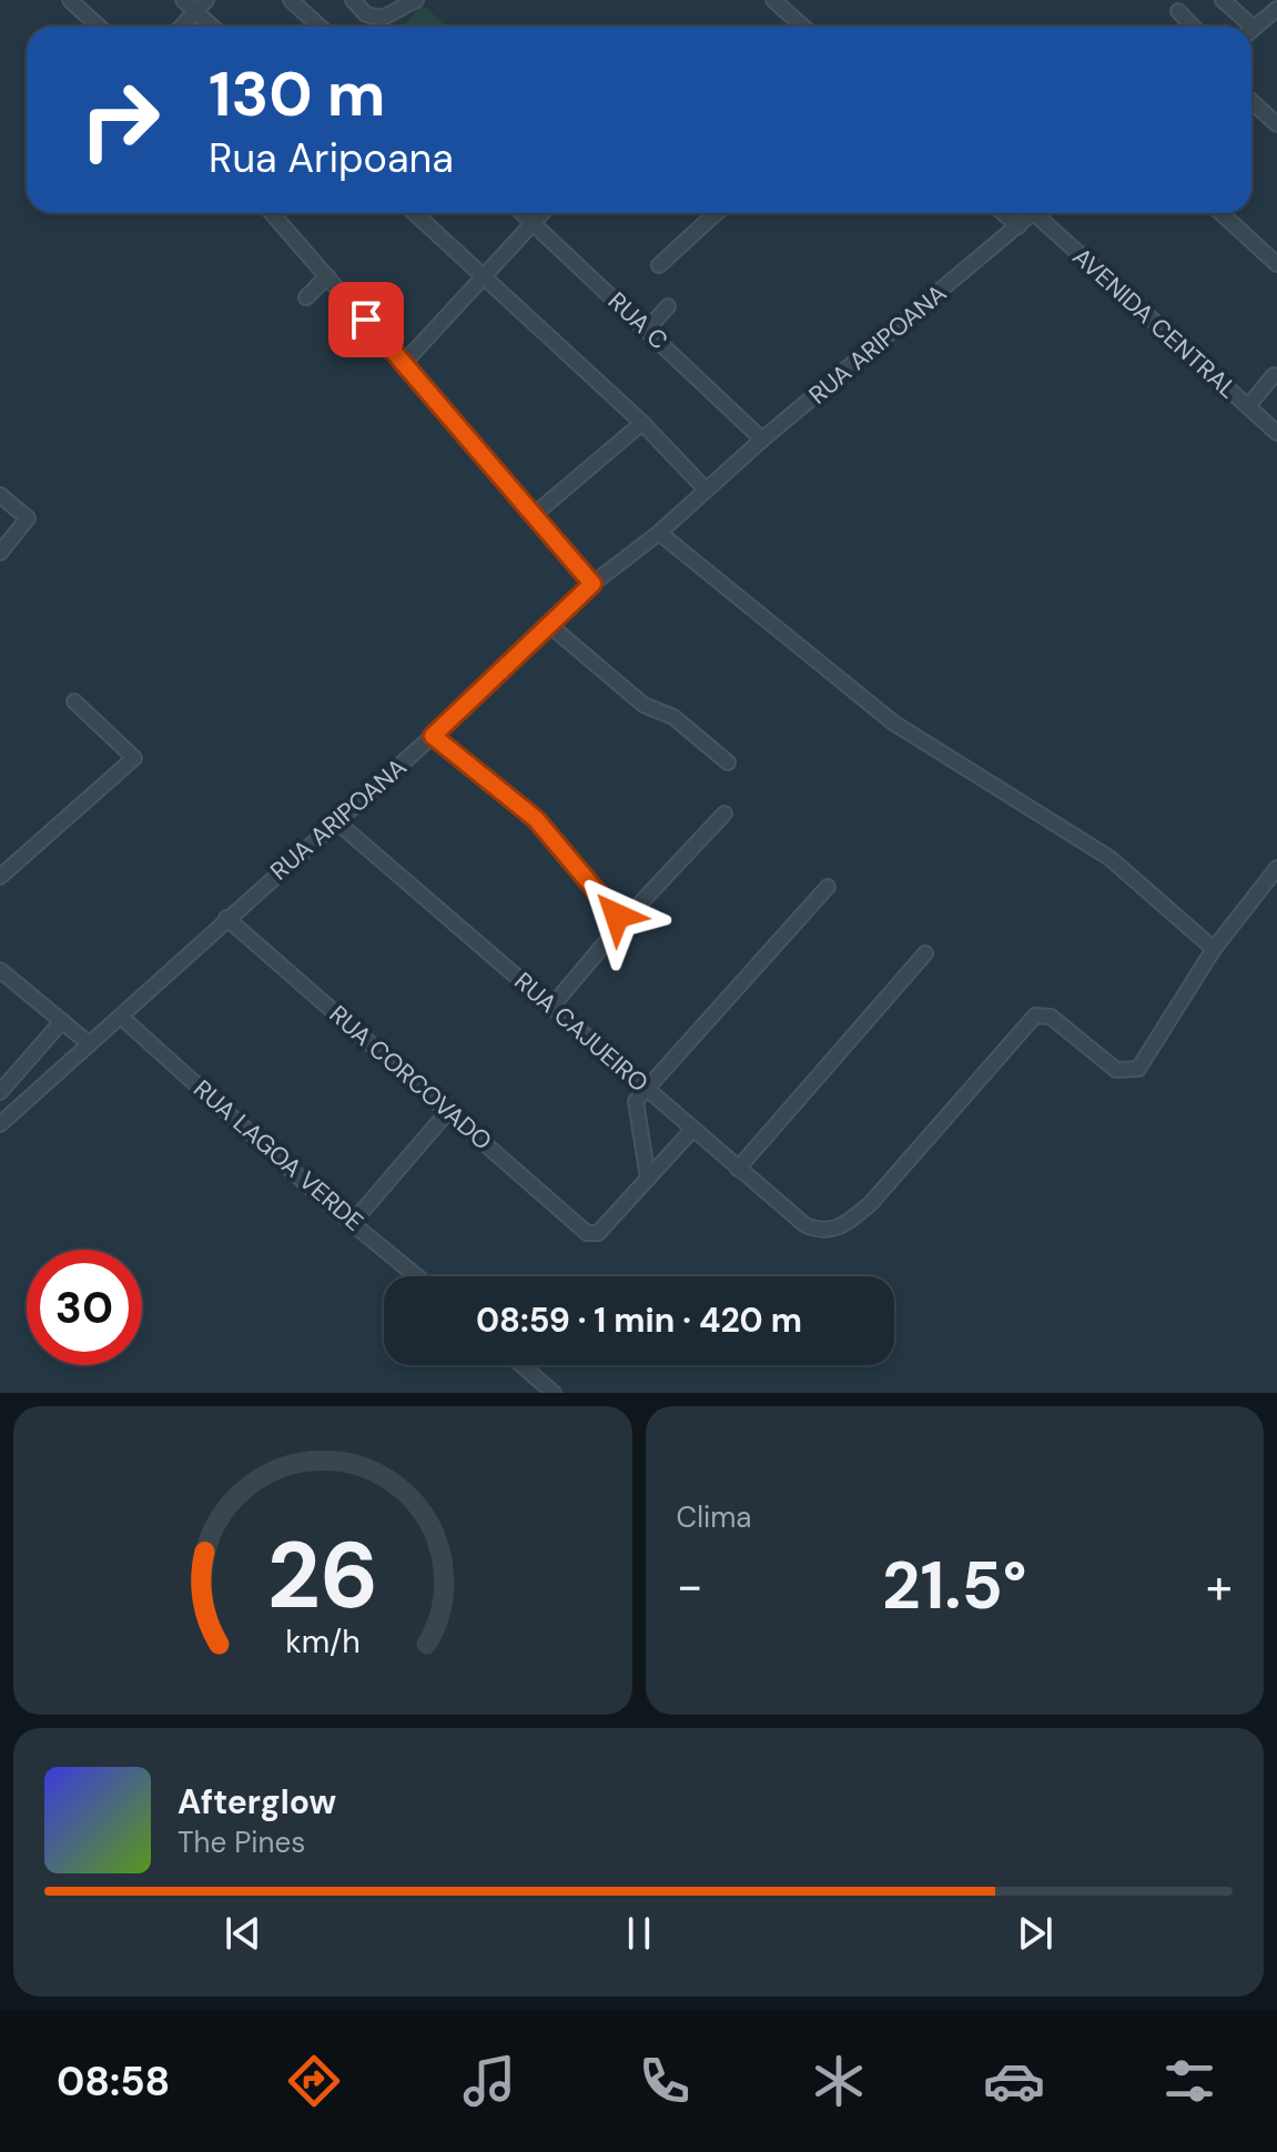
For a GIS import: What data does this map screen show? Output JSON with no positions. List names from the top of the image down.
{
  "streets": {
    "street": [
      "RUA C",
      "AVENIDA CENTRAL",
      "RUA ARIPOANA",
      "RUA CAJUEIRO",
      "RUA CORCOVADO",
      "RUA LAGOA VERDE"
    ]
  },
  "crossings": [
    ["RUA C", "RUA ARIPOANA"],
    ["RUA ARIPOANA", "RUA CAJUEIRO"],
    ["RUA ARIPOANA", "RUA CORCOVADO"],
    ["RUA ARIPOANA", "RUA LAGOA VERDE"]
  ],
  "page": {
    "turn": ["130 m", "Rua Aripoana"],
    "limit": "30",
    "trip": "08:59 · 1 min · 420 m",
    "tile": "Clima",
    "heat": ["−", "21.5°", "+"],
    "song": ["Afterglow", "The Pines"],
    "tabs": "08:58",
    "gauge": ["26", "km/h"]
  }
}
